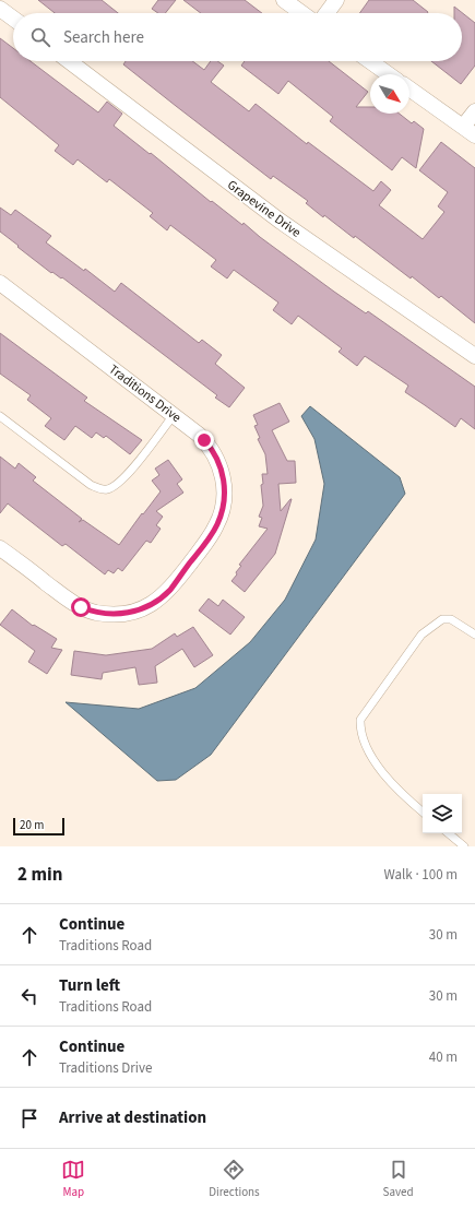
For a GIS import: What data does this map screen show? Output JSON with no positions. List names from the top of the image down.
{
  "streets": {
    "street": ["Grapevine Drive", "Traditions Drive"]
  },
  "scale_bar": "20 m",
  "north": "bottom right",
  "page": {
    "search": "Search here",
    "scale": "20 m",
    "heading": ["2 min", "Walk · 100 m"],
    "list": [
      ["Continue", "Traditions Road", "30 m"],
      ["Turn left", "Traditions Road", "30 m"],
      ["Continue", "Traditions Drive", "40 m"],
      "Arrive at destination"
    ],
    "nav": ["Map", "Directions", "Saved"]
  }
}
